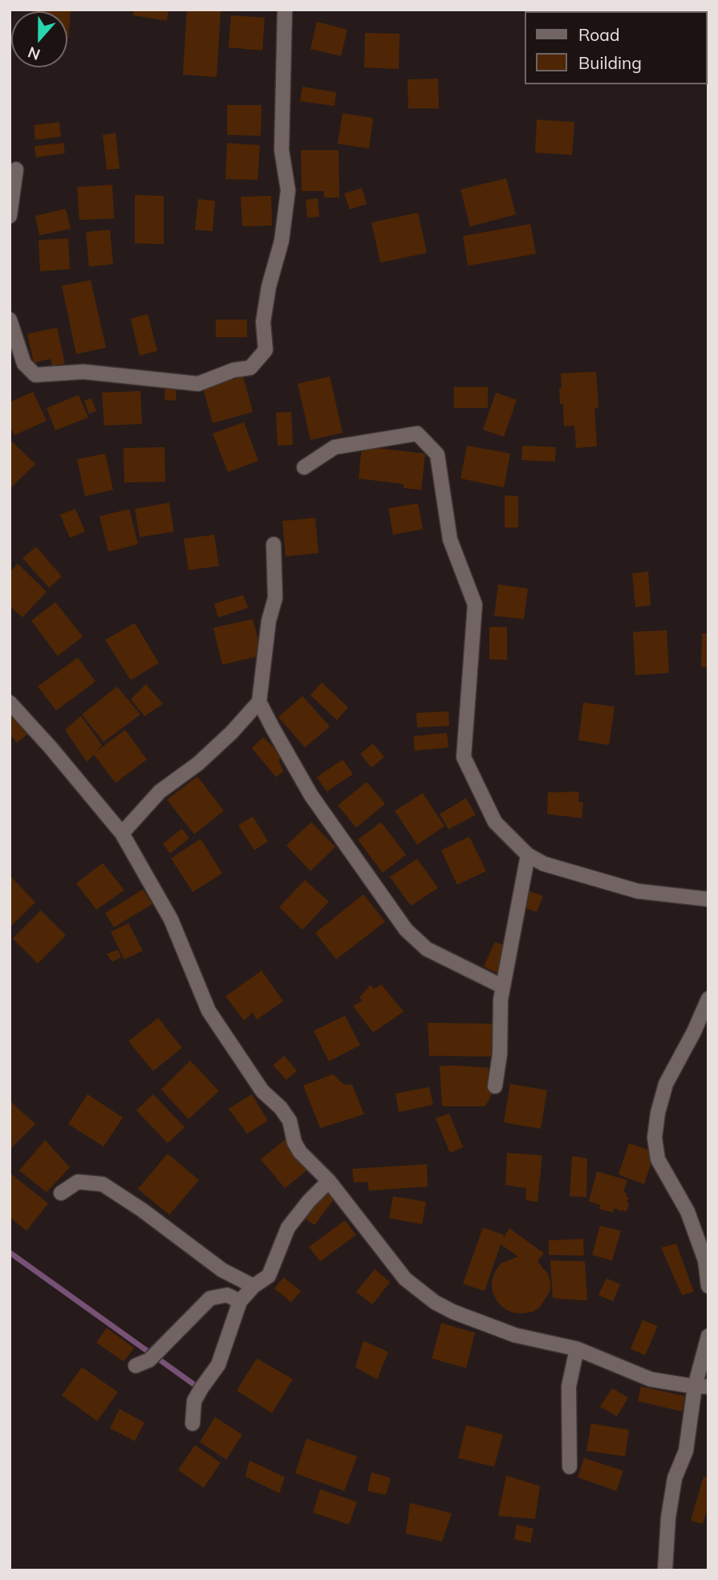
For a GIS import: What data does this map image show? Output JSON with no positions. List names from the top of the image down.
{
  "legend": ["Road", "Building"],
  "north": "bottom"
}
